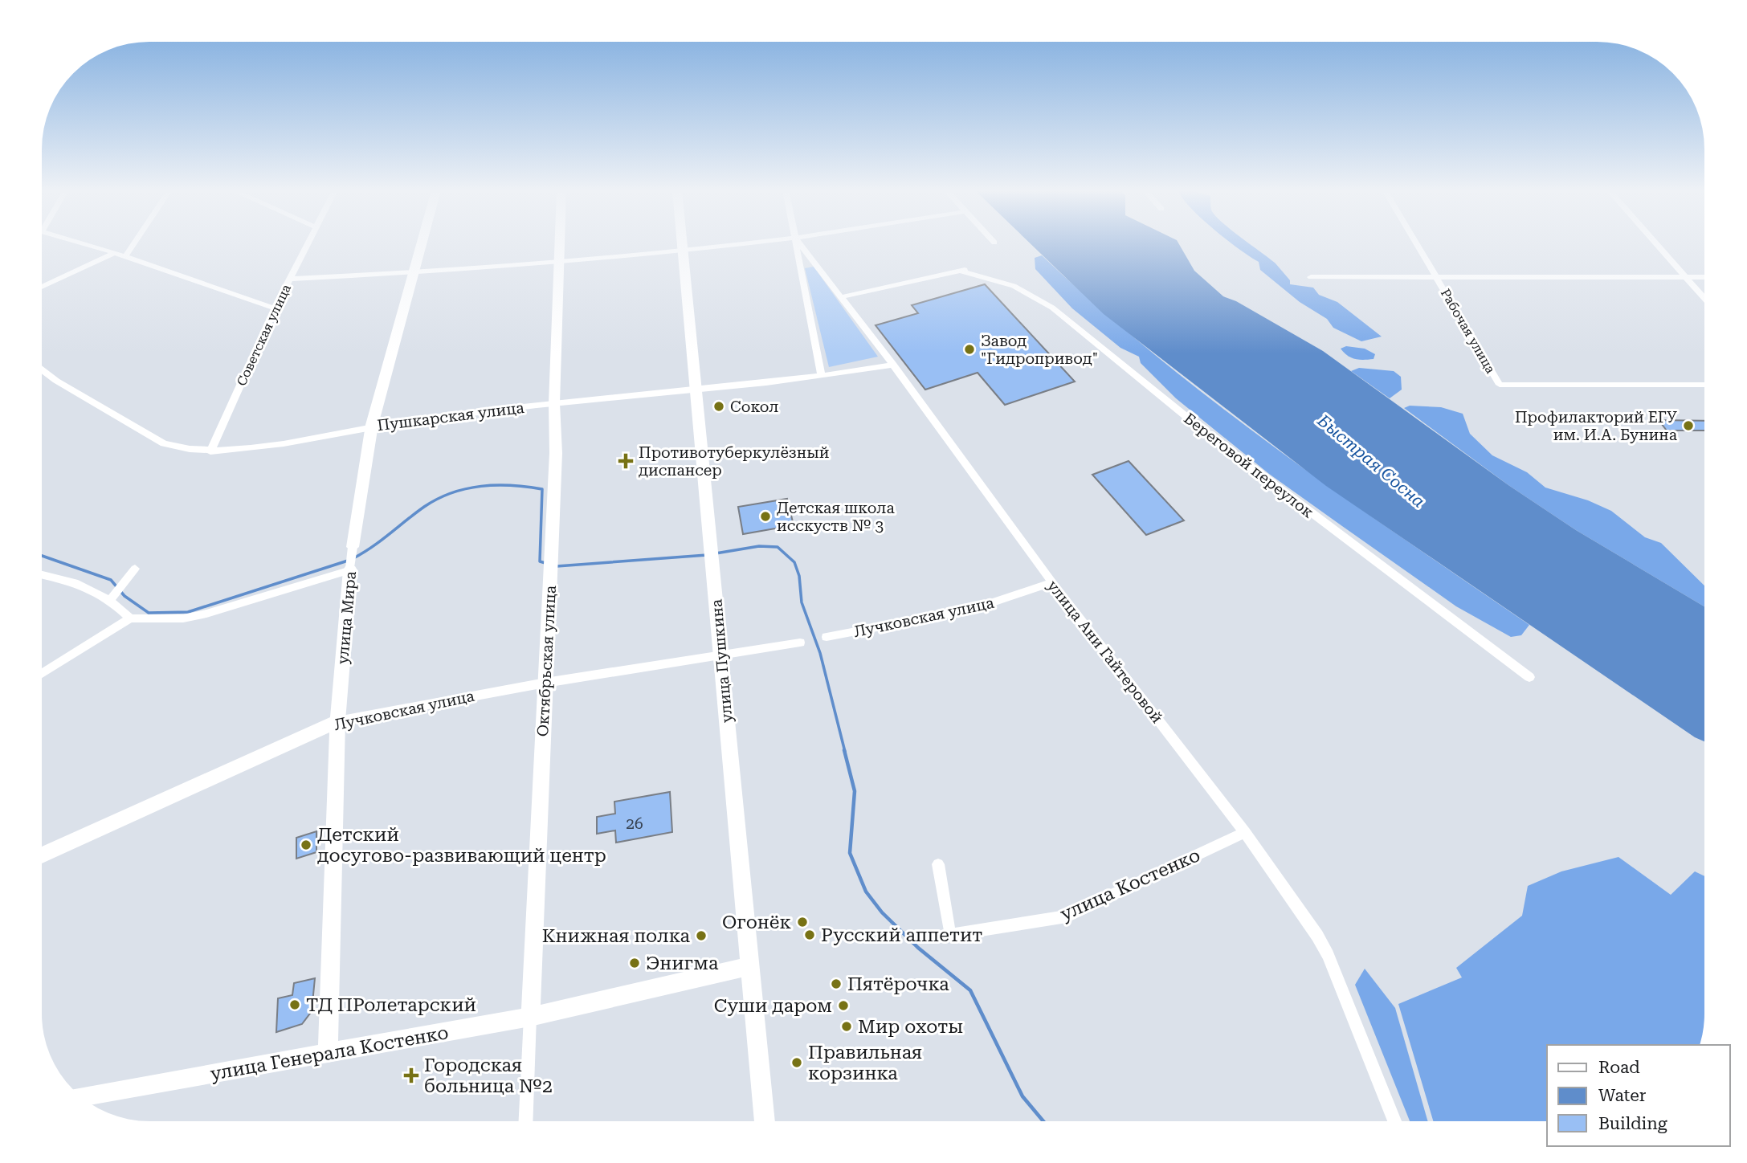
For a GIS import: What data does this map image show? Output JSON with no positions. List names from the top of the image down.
{
  "streets": {
    "street": [
      "Рабочая улица",
      "Советская улица",
      "Пушкарская улица",
      "Береговой переулок",
      "Лучковская улица",
      "улица Мира",
      "улица Ани Гайтеровой",
      "Октябрьская улица",
      "улица Пушкина",
      "улица Костенко",
      "улица Генерала Костенко"
    ]
  },
  "crossings": [
    ["Советская улица", "Пушкарская улица"],
    ["Пушкарская улица", "улица Мира"],
    ["Пушкарская улица", "улица Ани Гайтеровой"],
    ["Пушкарская улица", "Октябрьская улица"],
    ["Пушкарская улица", "улица Пушкина"],
    ["Береговой переулок", "улица Ани Гайтеровой"],
    ["Лучковская улица", "улица Мира"],
    ["Лучковская улица", "улица Ани Гайтеровой"],
    ["Лучковская улица", "Октябрьская улица"],
    ["Лучковская улица", "улица Пушкина"],
    ["улица Мира", "улица Генерала Костенко"],
    ["улица Ани Гайтеровой", "улица Костенко"],
    ["Октябрьская улица", "улица Генерала Костенко"],
    ["улица Пушкина", "улица Генерала Костенко"]
  ],
  "water": ["Быстрая Сосна"],
  "places": {
    "other": [
      "Завод \"Гидропривод\"",
      "Сокол",
      "Профилакторий ЕГУ им. И.А. Бунина",
      "Детская школа исскуств № 3",
      "Детский досугово-развивающий центр",
      "Огонёк",
      "Русский аппетит",
      "Книжная полка",
      "Энигма",
      "Пятёрочка",
      "ТД ПРолетарский",
      "Суши даром",
      "Мир охоты",
      "Правильная корзинка"
    ],
    "health": ["Противотуберкулёзный диспансер", "Городская больница №2"]
  },
  "house_numbers": ["26"],
  "legend": ["Road", "Water", "Building"]
}
